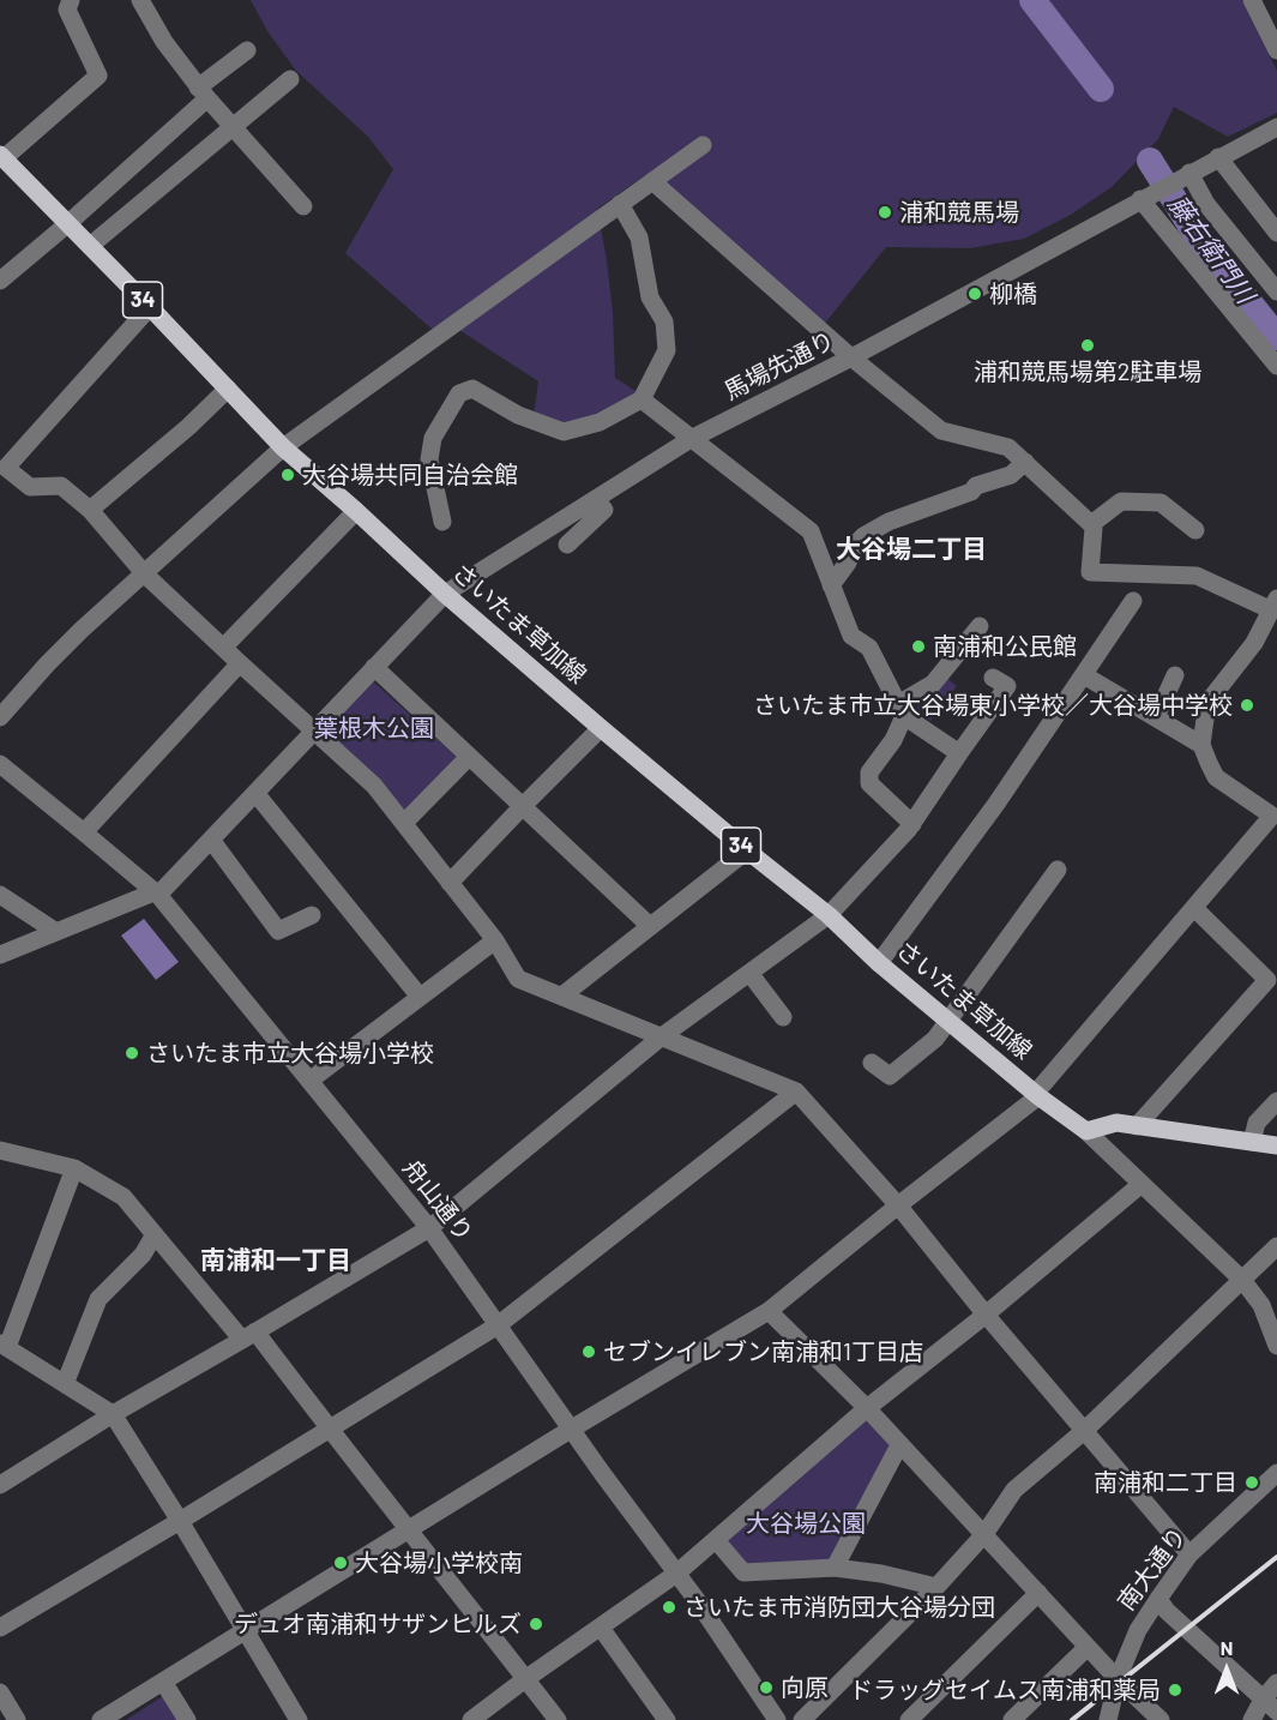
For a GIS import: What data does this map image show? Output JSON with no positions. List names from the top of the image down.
{
  "streets": {
    "main road": ["34", "さいたま草加線"],
    "street": ["馬場先通り", "舟山通り", "南大通り"]
  },
  "crossings": [
    ["34", "さいたま草加線"],
    ["馬場先通り", "さいたま草加線"],
    ["馬場先通り", "舟山通り"]
  ],
  "districts": ["大谷場二丁目", "南浦和一丁目"],
  "water": ["藤右衛門川"],
  "parks": ["葉根木公園", "大谷場公園"],
  "places": [
    "浦和競馬場",
    "柳橋",
    "浦和競馬場第2駐車場",
    "大谷場共同自治会館",
    "南浦和公民館",
    "さいたま市立大谷場東小学校／大谷場中学校",
    "さいたま市立大谷場小学校",
    "セブンイレブン南浦和1丁目店",
    "南浦和二丁目",
    "大谷場小学校南",
    "さいたま市消防団大谷場分団",
    "デュオ南浦和サザンヒルズ",
    "向原",
    "ドラッグセイムス南浦和薬局"
  ],
  "north": "top"
}
